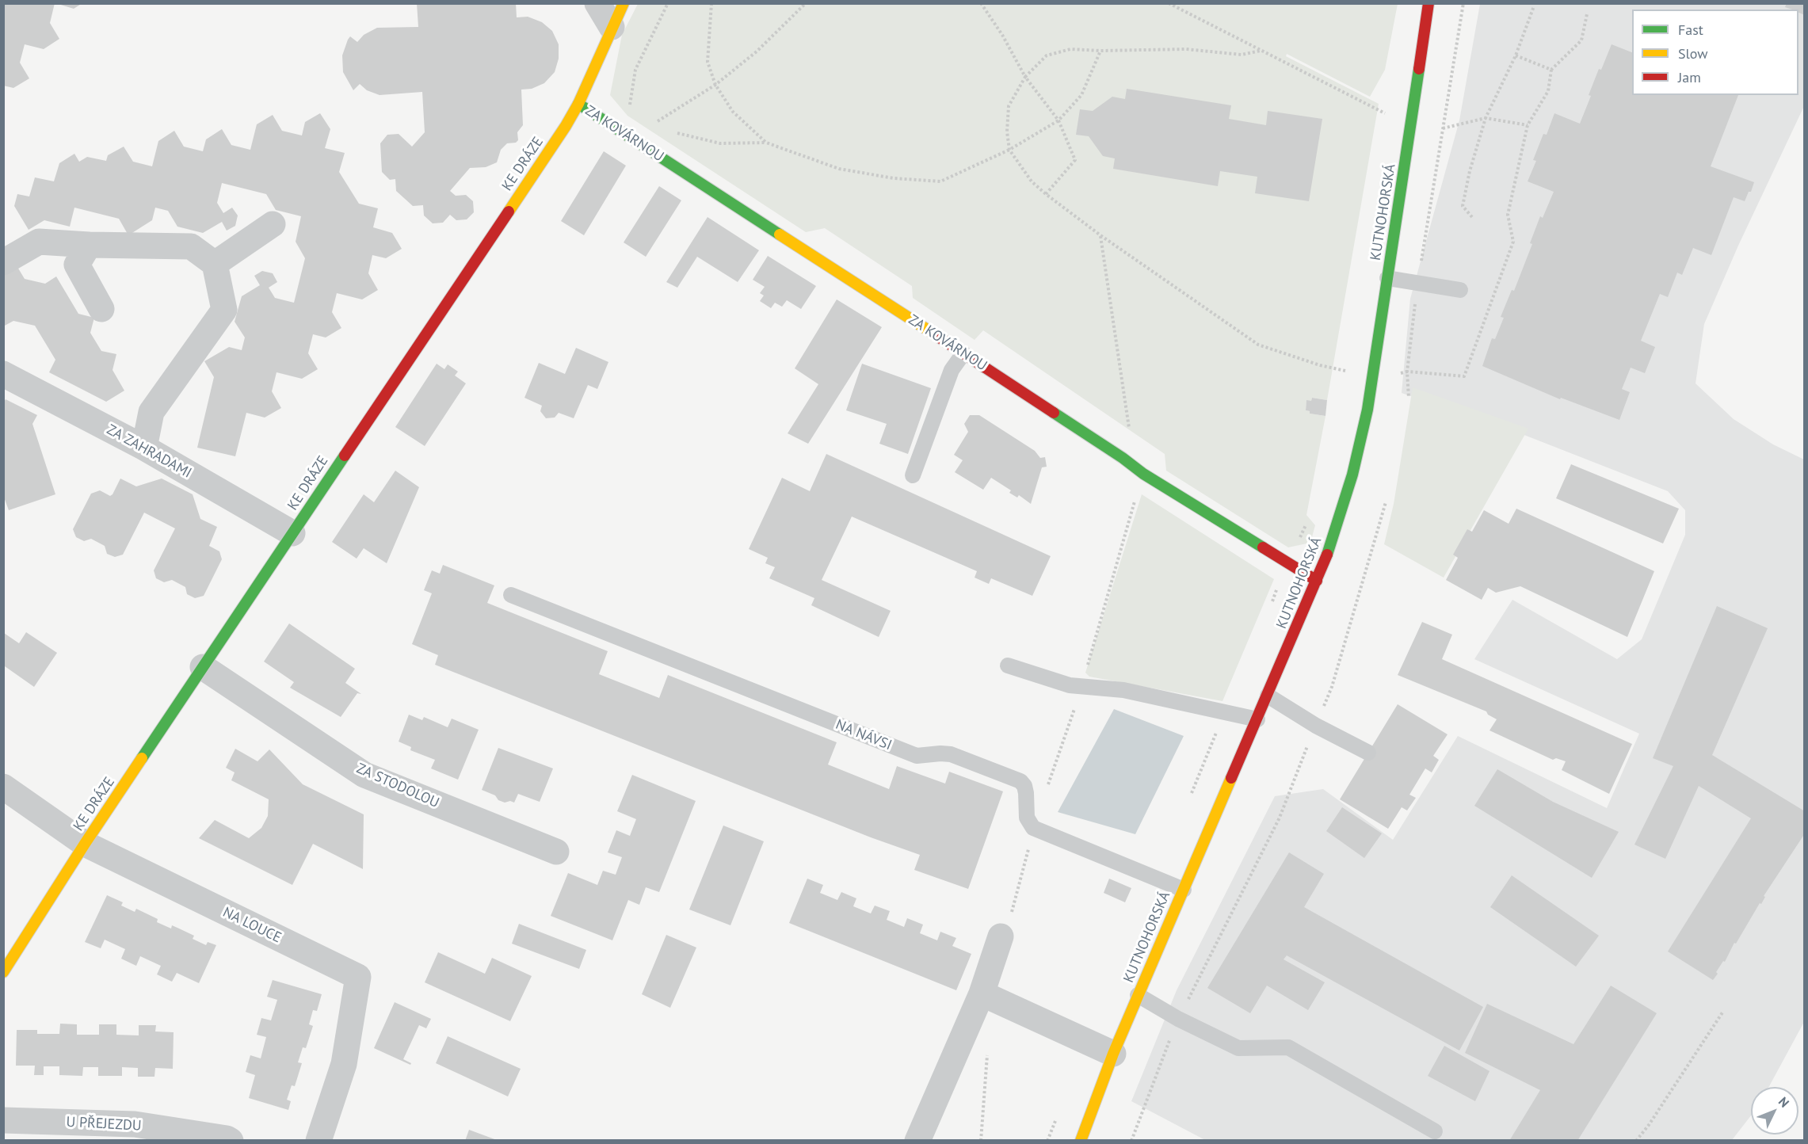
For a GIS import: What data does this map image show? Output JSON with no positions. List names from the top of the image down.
{
  "streets": {
    "street": [
      "ZA KOVÁRNOU",
      "KE DRÁZE",
      "KUTNOHORSKÁ",
      "ZA ZAHRADAMI",
      "ZA STODOLOU",
      "NA LOUCE",
      "U PŘEJEZDU"
    ],
    "lane": ["NA NÁVSI"]
  },
  "crossings": [
    ["ZA KOVÁRNOU", "KE DRÁZE"],
    ["ZA KOVÁRNOU", "KUTNOHORSKÁ"],
    ["KE DRÁZE", "ZA ZAHRADAMI"],
    ["KE DRÁZE", "ZA STODOLOU"],
    ["KE DRÁZE", "NA LOUCE"],
    ["KUTNOHORSKÁ", "NA NÁVSI"]
  ],
  "legend": ["Fast", "Slow", "Jam"],
  "north": "top right"
}
